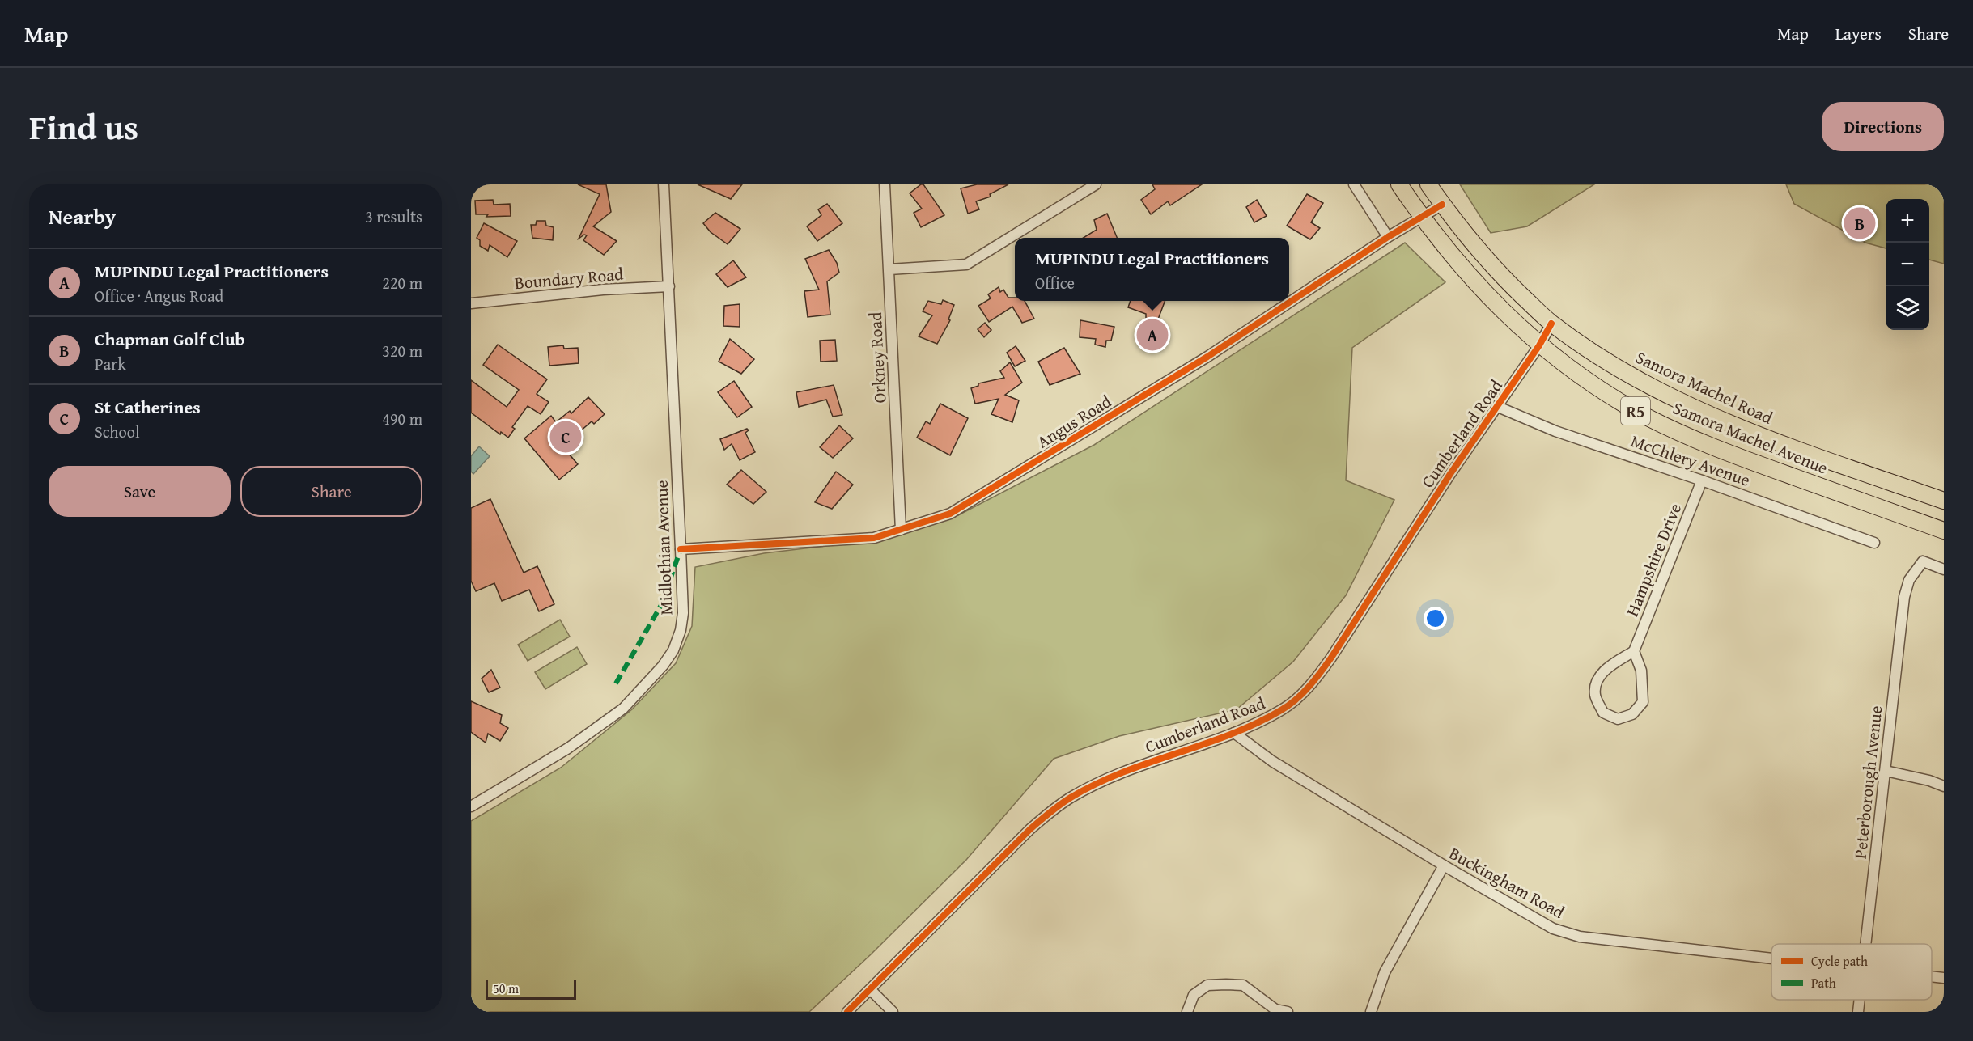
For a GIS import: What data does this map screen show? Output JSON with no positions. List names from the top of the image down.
{
  "streets": {
    "highway": ["Samora Machel Road", "R5", "Samora Machel Avenue"],
    "street": [
      "Boundary Road",
      "Orkney Road",
      "Angus Road",
      "Cumberland Road",
      "McChlery Avenue",
      "Midlothian Avenue",
      "Hampshire Drive",
      "Peterborough Avenue",
      "Buckingham Road"
    ]
  },
  "crossings": [
    ["Boundary Road", "Midlothian Avenue"],
    ["Orkney Road", "Angus Road"],
    ["Samora Machel Road", "Angus Road"],
    ["Samora Machel Road", "Cumberland Road"],
    ["Angus Road", "Samora Machel Avenue"],
    ["Angus Road", "Midlothian Avenue"],
    ["Cumberland Road", "Samora Machel Avenue"],
    ["Cumberland Road", "McChlery Avenue"],
    ["Cumberland Road", "Buckingham Road"],
    ["McChlery Avenue", "Hampshire Drive"]
  ],
  "legend": ["Cycle path", "Path"],
  "scale_bar": "50 m",
  "page": {
    "header": "Map",
    "nav": ["Map", "Layers", "Share"],
    "title": "Find us",
    "buttons": [
      "Directions",
      ["Save", "Share"]
    ],
    "heading": ["Nearby", "3 results"],
    "map_buttons": ["+", "−"],
    "pins": ["B", "A", "C"],
    "popup": ["MUPINDU Legal Practitioners", "Office"],
    "list": [
      {
        "mark": "A",
        "name": "MUPINDU Legal Practitioners",
        "note": "Office · Angus Road",
        "value": "220 m"
      },
      {
        "mark": "B",
        "name": "Chapman Golf Club",
        "note": "Park",
        "value": "320 m"
      },
      {
        "mark": "C",
        "name": "St Catherines",
        "note": "School",
        "value": "490 m"
      }
    ],
    "scale": "50 m"
  }
}
